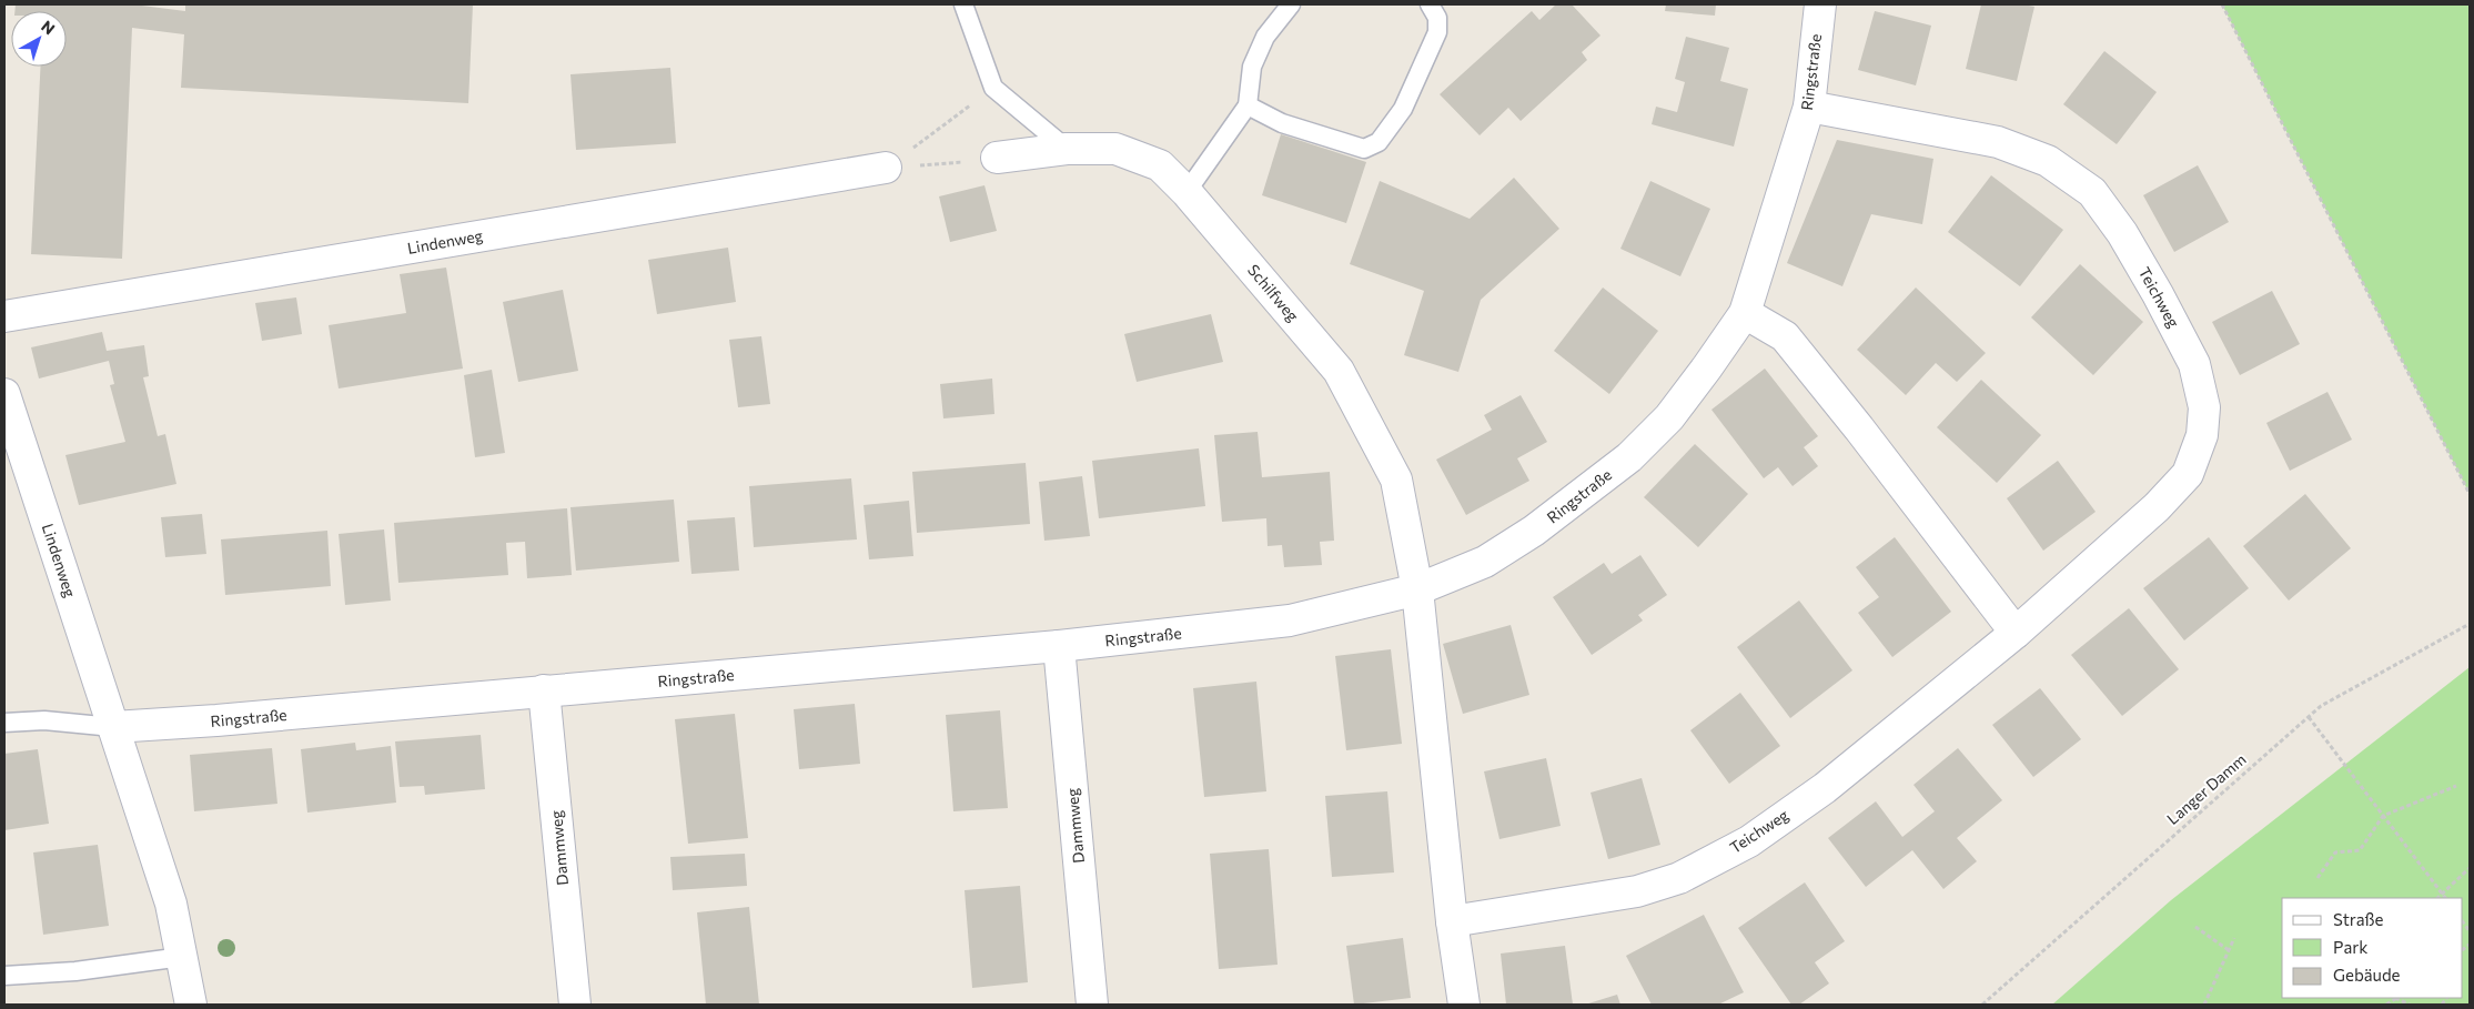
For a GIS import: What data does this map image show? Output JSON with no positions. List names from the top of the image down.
{
  "streets": {
    "street": [
      "Ringstraße",
      "Lindenweg",
      "Schilfweg",
      "Teichweg",
      "Dammweg"
    ],
    "path": ["Langer Damm"]
  },
  "crossings": [
    ["Ringstraße", "Lindenweg"],
    ["Ringstraße", "Schilfweg"],
    ["Ringstraße", "Teichweg"],
    ["Ringstraße", "Dammweg"]
  ],
  "legend": ["Straße", "Park", "Gebäude"],
  "north": "top right"
}
